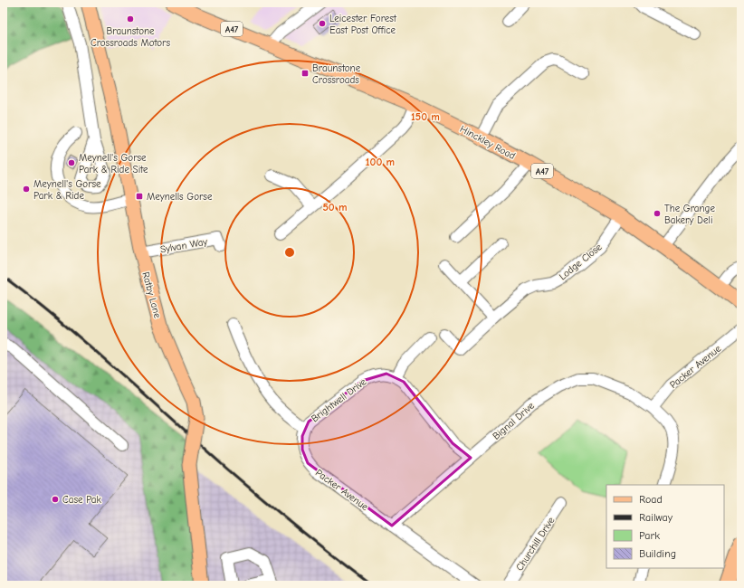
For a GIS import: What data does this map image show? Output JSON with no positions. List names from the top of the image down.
{
  "streets": {
    "main road": ["A47", "Hinckley Road", "Ratby Lane"],
    "street": [
      "Sylvan Way",
      "Lodge Close",
      "Packer Avenue",
      "Brightwell Drive",
      "Bignal Drive",
      "Churchill Drive"
    ]
  },
  "crossings": [
    ["Hinckley Road", "Lodge Close"],
    ["Sylvan Way", "Ratby Lane"],
    ["Packer Avenue", "Brightwell Drive"],
    ["Packer Avenue", "Bignal Drive"]
  ],
  "places": {
    "other": [
      "Braunstone Crossroads Motors",
      "Leicester Forest East Post Office",
      "Meynell's Gorse Park & Ride Site",
      "Meynell's Gorse Park & Ride",
      "The Grange Bakery Deli",
      "Case Pak"
    ],
    "transit": ["Braunstone Crossroads", "Meynells Gorse"]
  },
  "legend": [
    "Road",
    "Railway",
    "Park",
    "Building"
  ],
  "rings": ["150 m", "100 m", "50 m"]
}
